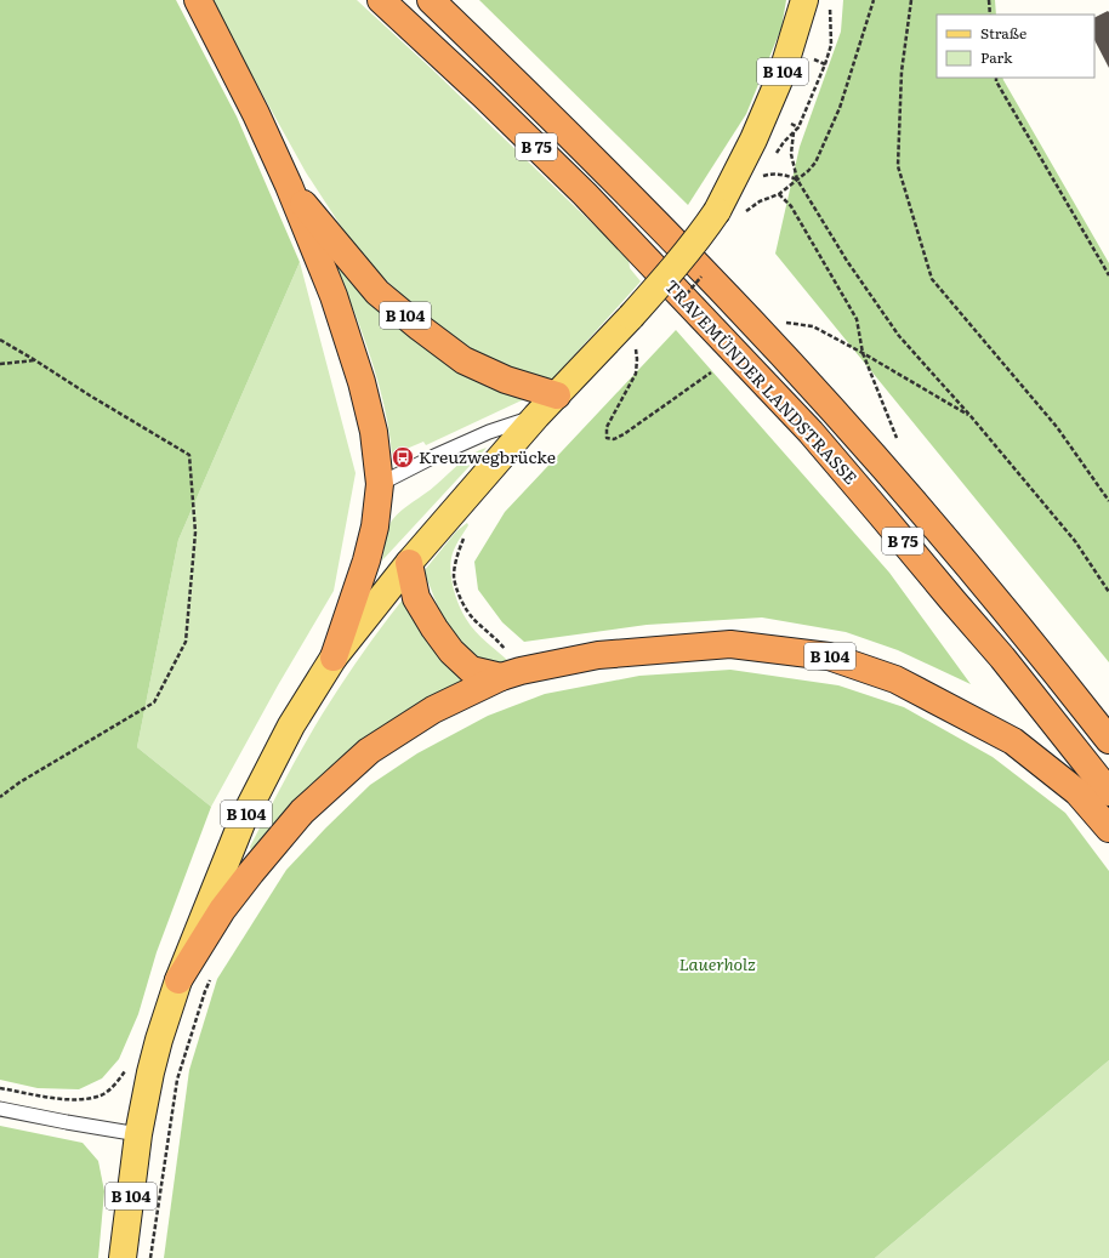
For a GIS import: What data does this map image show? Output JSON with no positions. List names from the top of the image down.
{
  "streets": {
    "highway": ["B 104", "B 75", "TRAVEMÜNDER LANDSTRASSE"]
  },
  "parks": ["Lauerholz"],
  "places": {
    "bus stop": ["Kreuzwegbrücke"]
  },
  "legend": ["Straße", "Park"]
}
